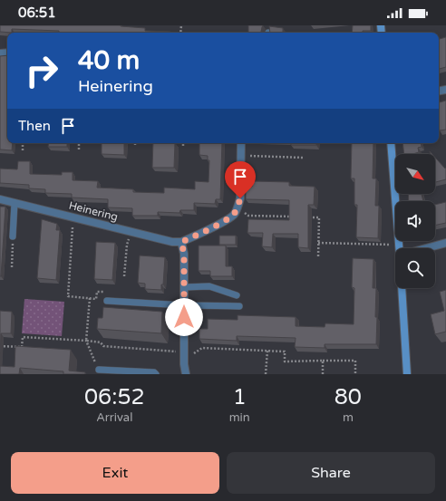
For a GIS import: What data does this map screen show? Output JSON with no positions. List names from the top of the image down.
{
  "streets": {
    "street": ["Heinering"]
  },
  "north": "bottom right",
  "page": {
    "status": "06:51",
    "turn": ["40 m", "Heinering"],
    "then": "Then",
    "eta": [
      "06:52",
      "Arrival",
      "1",
      "min",
      "80",
      "m"
    ],
    "buttons": ["Exit", "Share"]
  }
}
